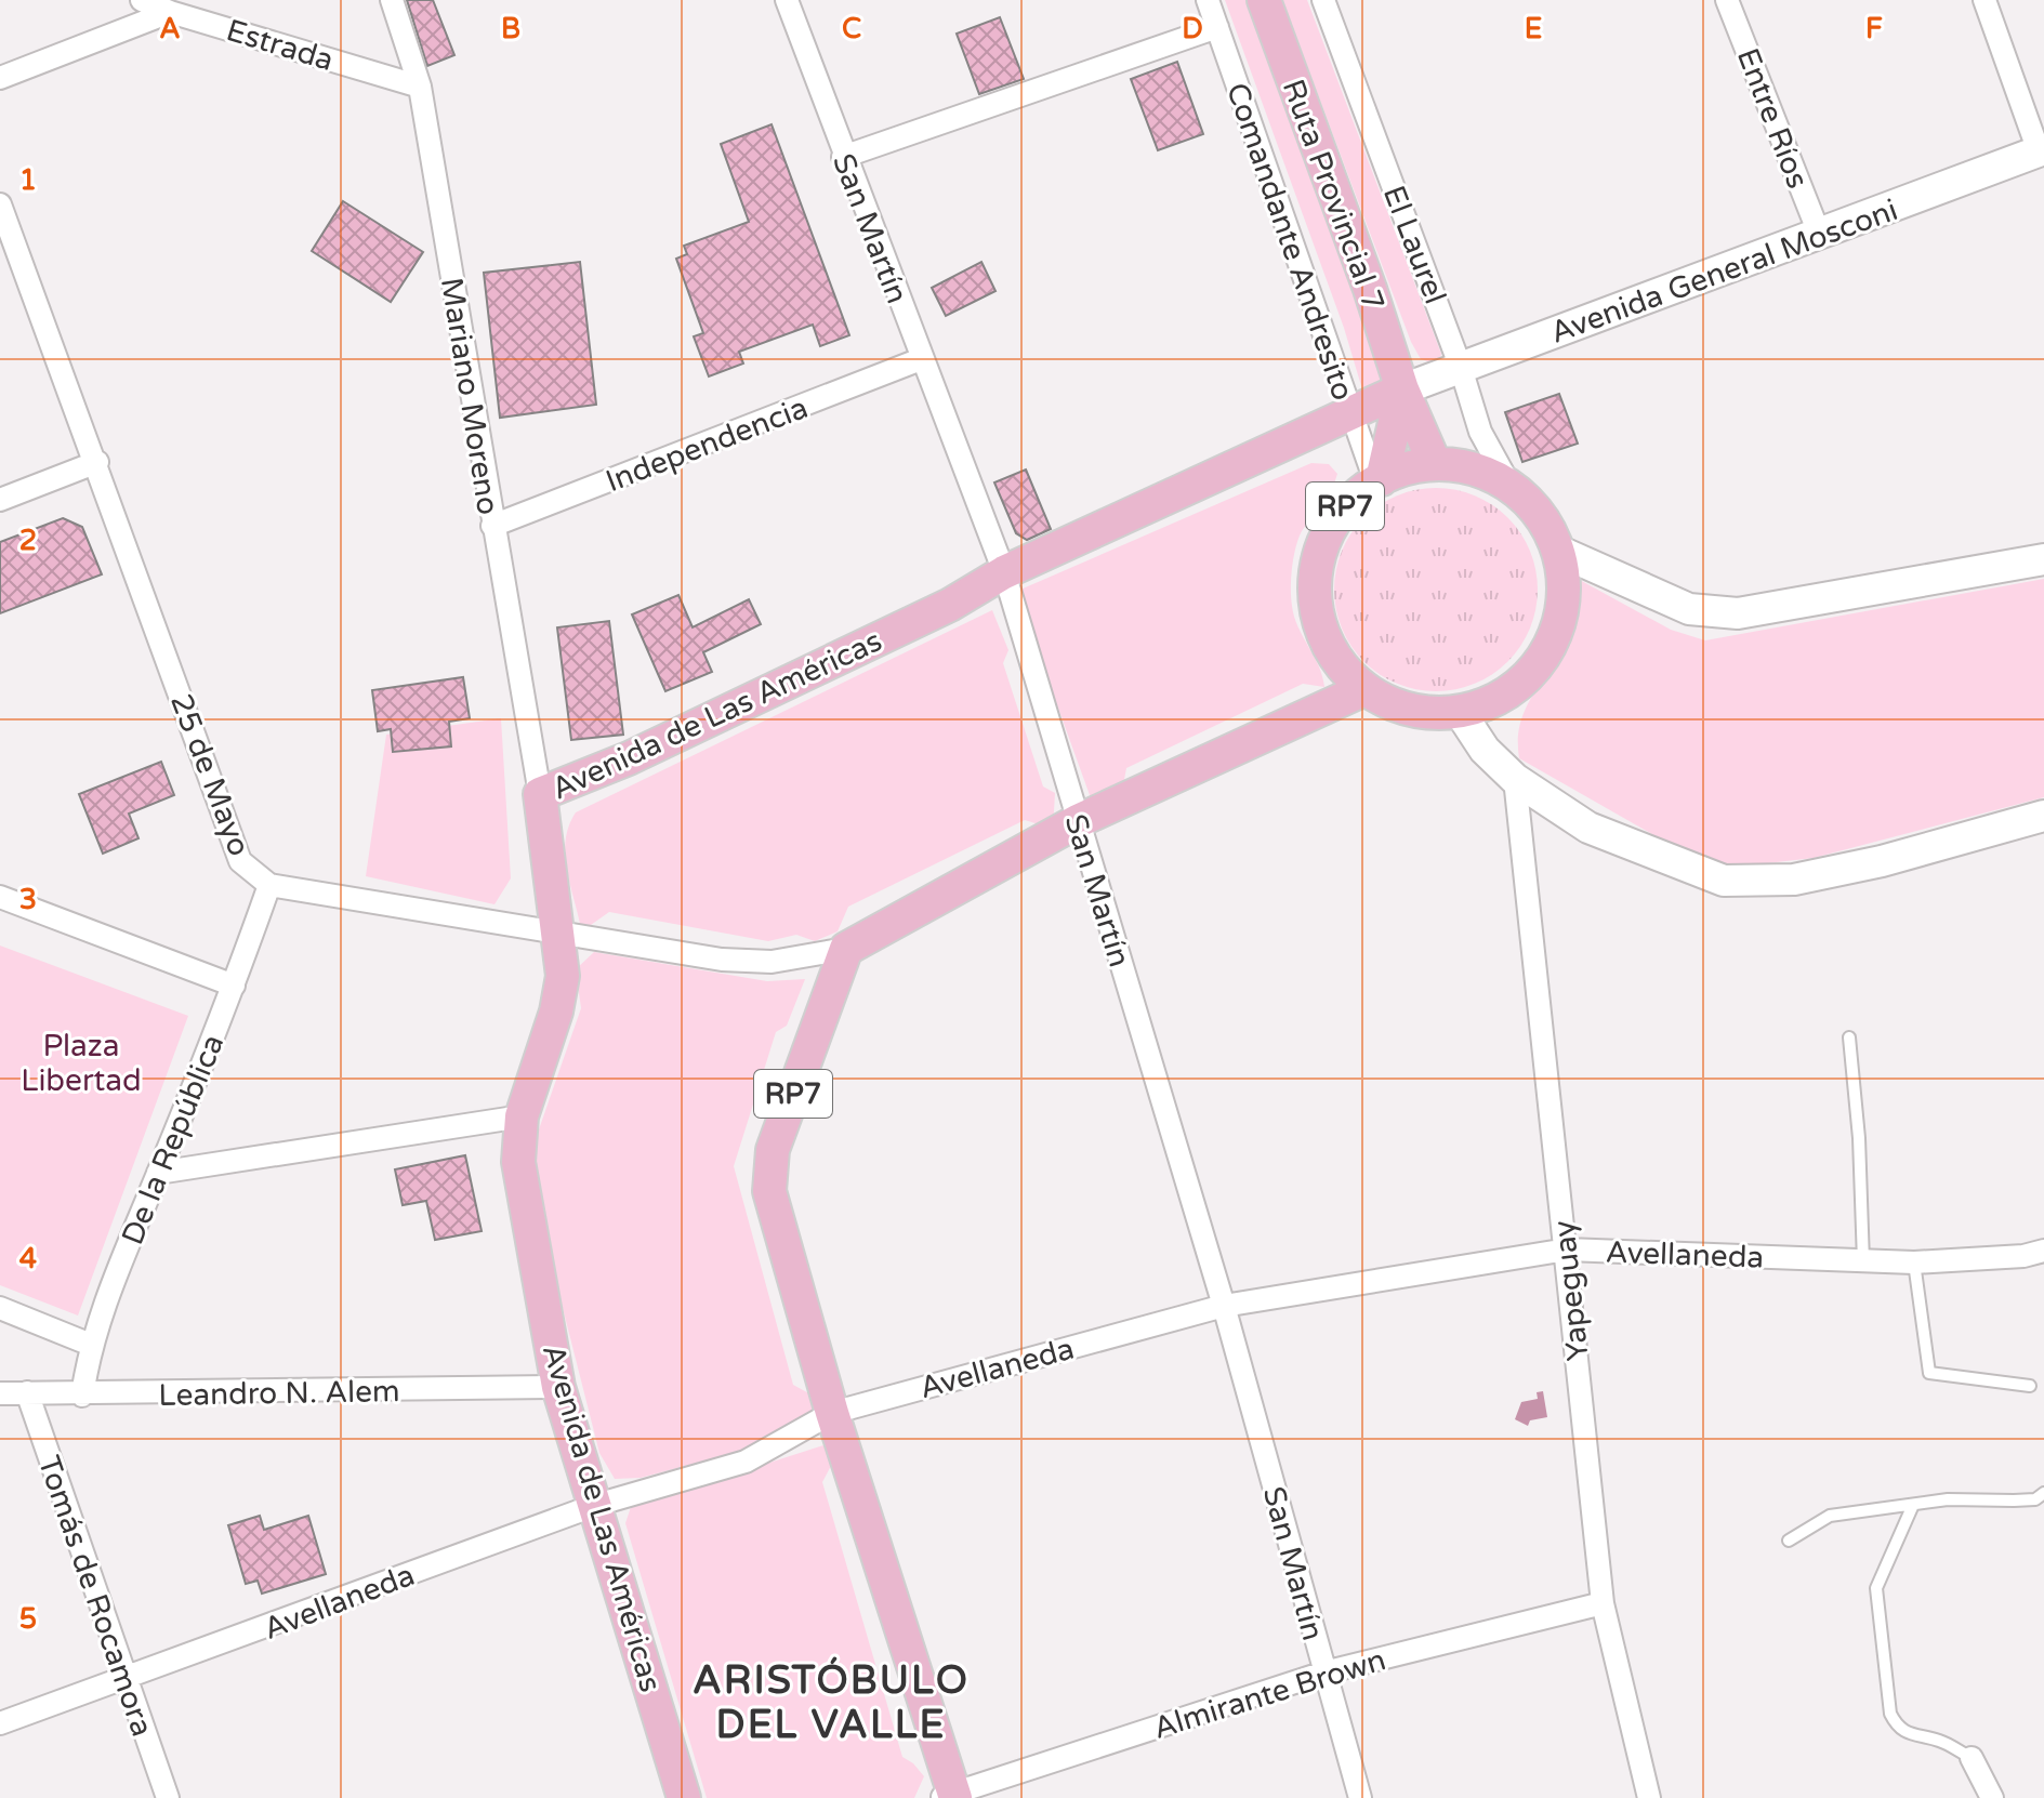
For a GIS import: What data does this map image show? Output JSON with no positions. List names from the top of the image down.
{
  "streets": {
    "main road": [
      "Ruta Provincial 7",
      "Avenida General Mosconi",
      "RP7",
      "Avenida de Las Américas"
    ],
    "street": [
      "Estrada",
      "Entre Ríos",
      "San Martín",
      "Comandante Andresito",
      "El Laurel",
      "Mariano Moreno",
      "Independencia",
      "25 de Mayo",
      "De la República",
      "Avellaneda",
      "Yapeguay",
      "Leandro N. Alem",
      "Tomás de Rocamora",
      "Almirante Brown"
    ]
  },
  "crossings": [
    ["Estrada", "Mariano Moreno"],
    ["Entre Ríos", "Avenida General Mosconi"],
    ["Ruta Provincial 7", "Comandante Andresito"],
    ["Ruta Provincial 7", "El Laurel"],
    ["Ruta Provincial 7", "Avenida General Mosconi"],
    ["Ruta Provincial 7", "RP7"],
    ["Ruta Provincial 7", "Avenida de Las Américas"],
    ["San Martín", "Independencia"],
    ["San Martín", "Avenida de Las Américas"],
    ["San Martín", "Avellaneda"],
    ["San Martín", "Almirante Brown"],
    ["Comandante Andresito", "El Laurel"],
    ["Comandante Andresito", "RP7"],
    ["Comandante Andresito", "Avenida de Las Américas"],
    ["El Laurel", "Avenida General Mosconi"],
    ["El Laurel", "RP7"],
    ["Avenida General Mosconi", "RP7"],
    ["Avenida General Mosconi", "Avenida de Las Américas"],
    ["Mariano Moreno", "Independencia"],
    ["Mariano Moreno", "Avenida de Las Américas"],
    ["RP7", "Avenida de Las Américas"],
    ["RP7", "25 de Mayo"],
    ["RP7", "Avellaneda"],
    ["RP7", "Almirante Brown"],
    ["Avenida de Las Américas", "25 de Mayo"],
    ["Avenida de Las Américas", "Avellaneda"],
    ["Avenida de Las Américas", "Leandro N. Alem"],
    ["25 de Mayo", "De la República"],
    ["De la República", "Leandro N. Alem"],
    ["Avellaneda", "Yapeguay"],
    ["Avellaneda", "Tomás de Rocamora"],
    ["Yapeguay", "Almirante Brown"],
    ["Leandro N. Alem", "Tomás de Rocamora"]
  ],
  "districts": ["ARISTÓBULO DEL VALLE"],
  "parks": ["Plaza Libertad"],
  "grid": {
    "columns": [
      "A",
      "B",
      "C",
      "D",
      "E",
      "F"
    ],
    "rows": [
      "1",
      "2",
      "3",
      "4",
      "5"
    ]
  }
}
